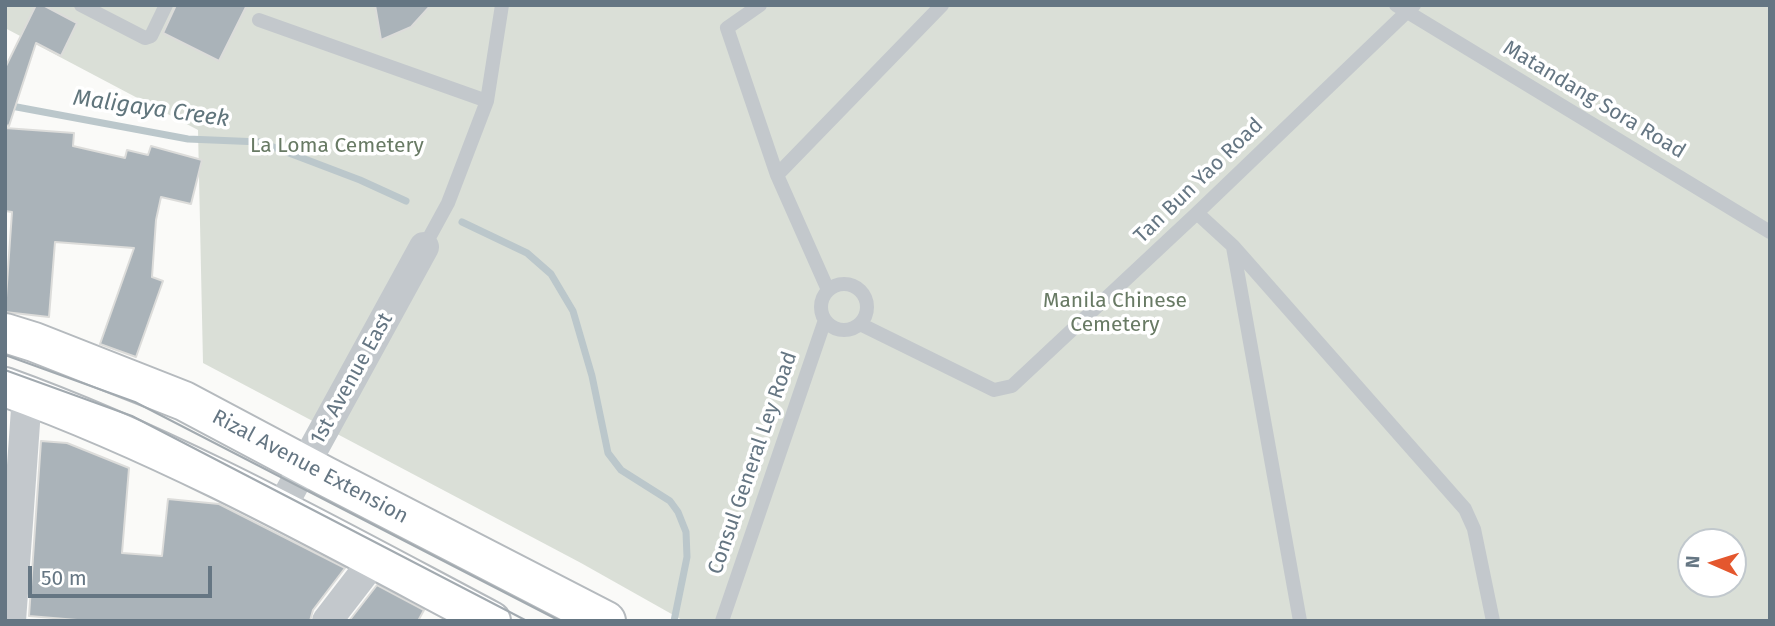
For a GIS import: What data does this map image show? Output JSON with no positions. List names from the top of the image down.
{
  "streets": {
    "main road": ["Rizal Avenue Extension"],
    "street": ["1st Avenue East"],
    "lane": ["Matandang Sora Road", "Tan Bun Yao Road", "Consul General Ley Road"]
  },
  "crossings": [
    ["Matandang Sora Road", "Tan Bun Yao Road"],
    ["Tan Bun Yao Road", "Consul General Ley Road"],
    ["1st Avenue East", "Rizal Avenue Extension"]
  ],
  "water": ["Maligaya Creek"],
  "parks": ["La Loma Cemetery", "Manila Chinese Cemetery"],
  "scale_bar": "50 m",
  "north": "left"
}
